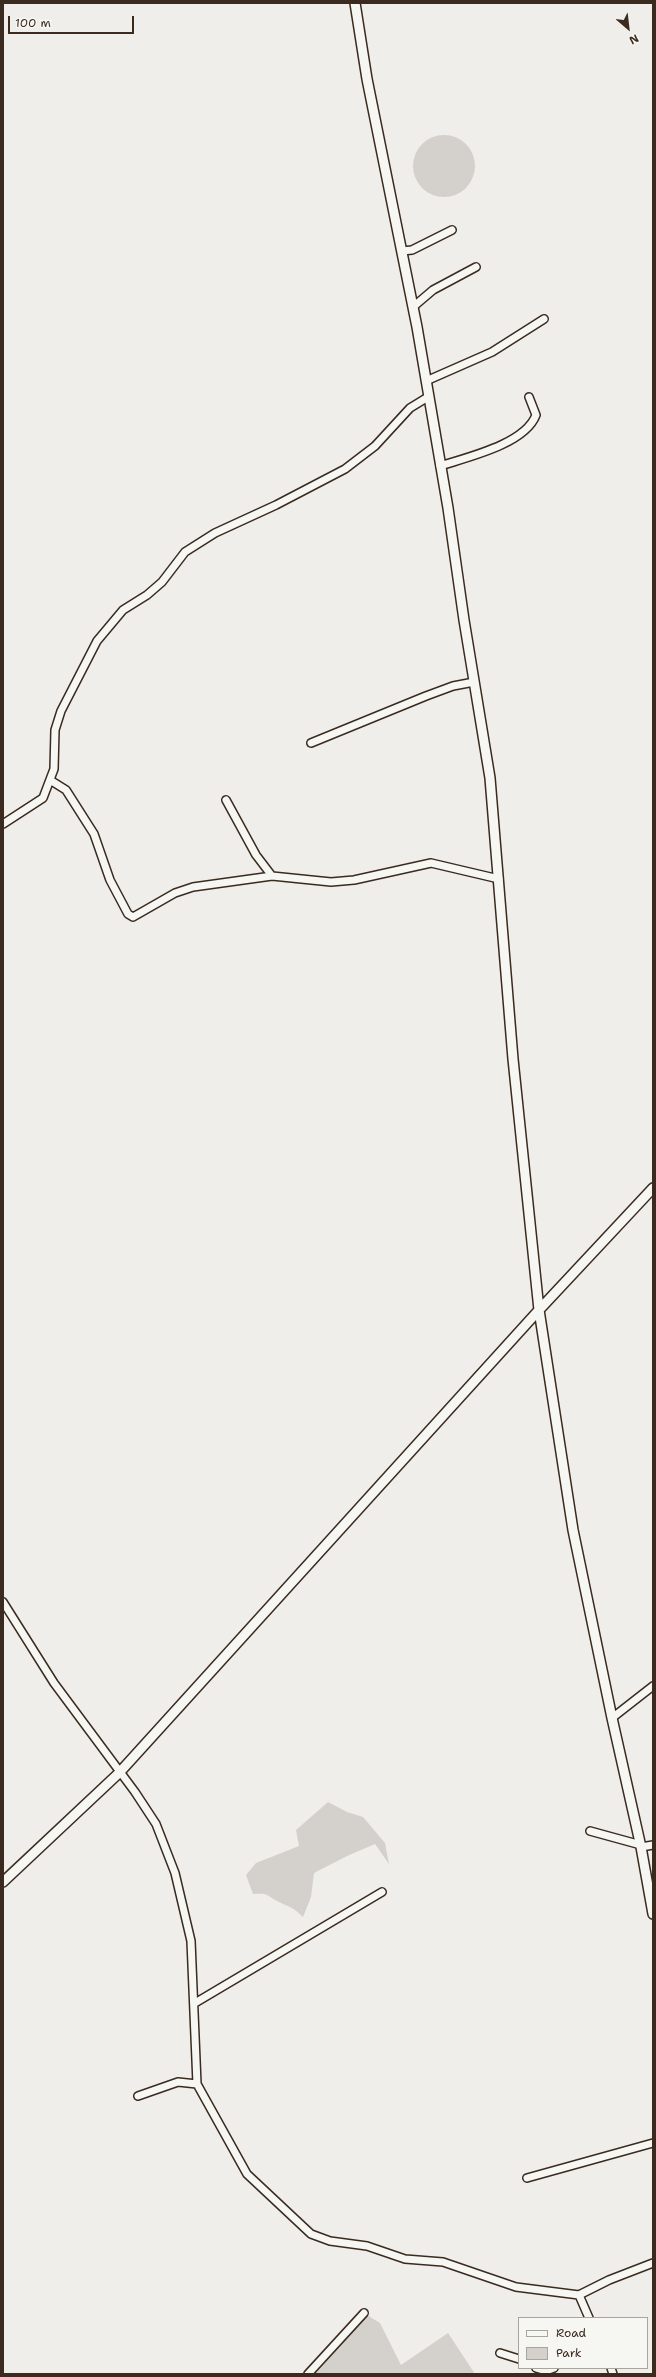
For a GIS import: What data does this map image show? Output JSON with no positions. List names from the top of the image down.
{
  "legend": ["Road", "Park"],
  "scale_bar": "100 m",
  "north": "bottom right"
}
